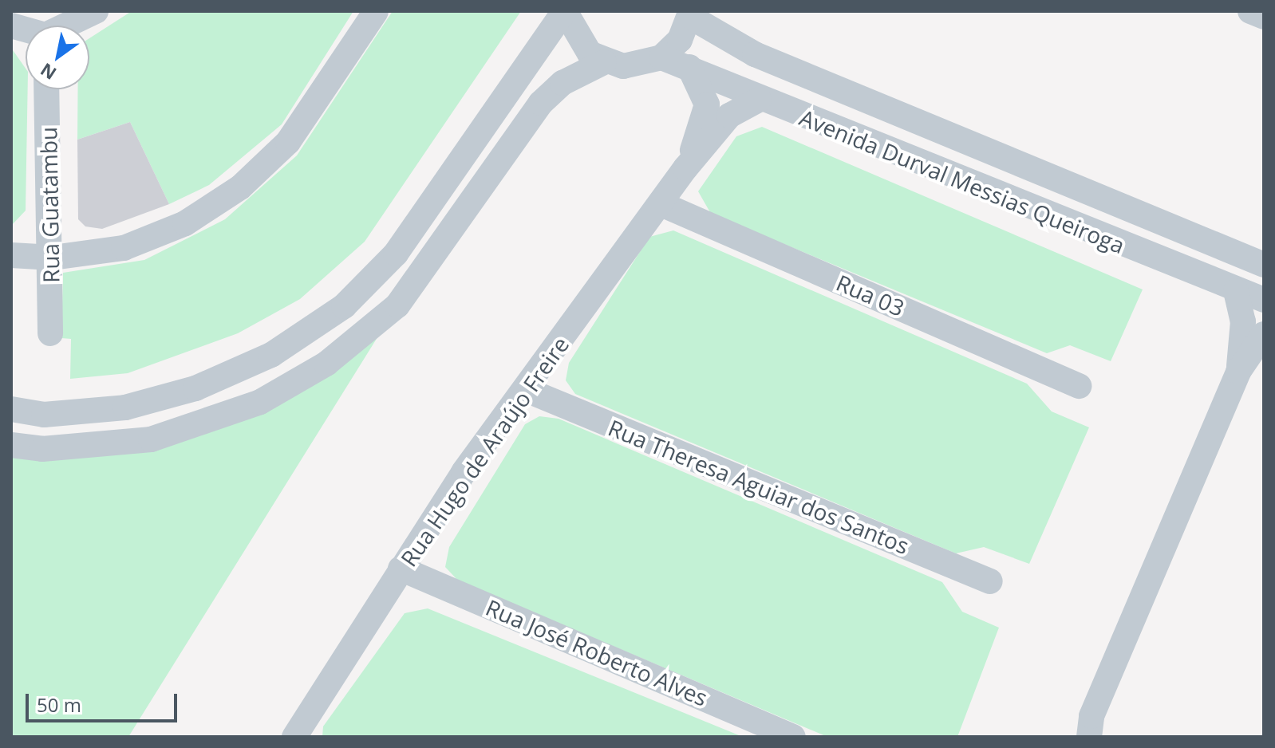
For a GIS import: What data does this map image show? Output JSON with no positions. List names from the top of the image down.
{
  "streets": {
    "street": [
      "Avenida Durval Messias Queiroga",
      "Rua Guatambu",
      "Rua 03",
      "Rua Hugo de Araújo Freire",
      "Rua Theresa Aguiar dos Santos",
      "Rua José Roberto Alves"
    ]
  },
  "crossings": [
    ["Rua 03", "Rua Hugo de Araújo Freire"],
    ["Rua Hugo de Araújo Freire", "Rua Theresa Aguiar dos Santos"],
    ["Rua Hugo de Araújo Freire", "Rua José Roberto Alves"]
  ],
  "scale_bar": "50 m",
  "north": "bottom left"
}
